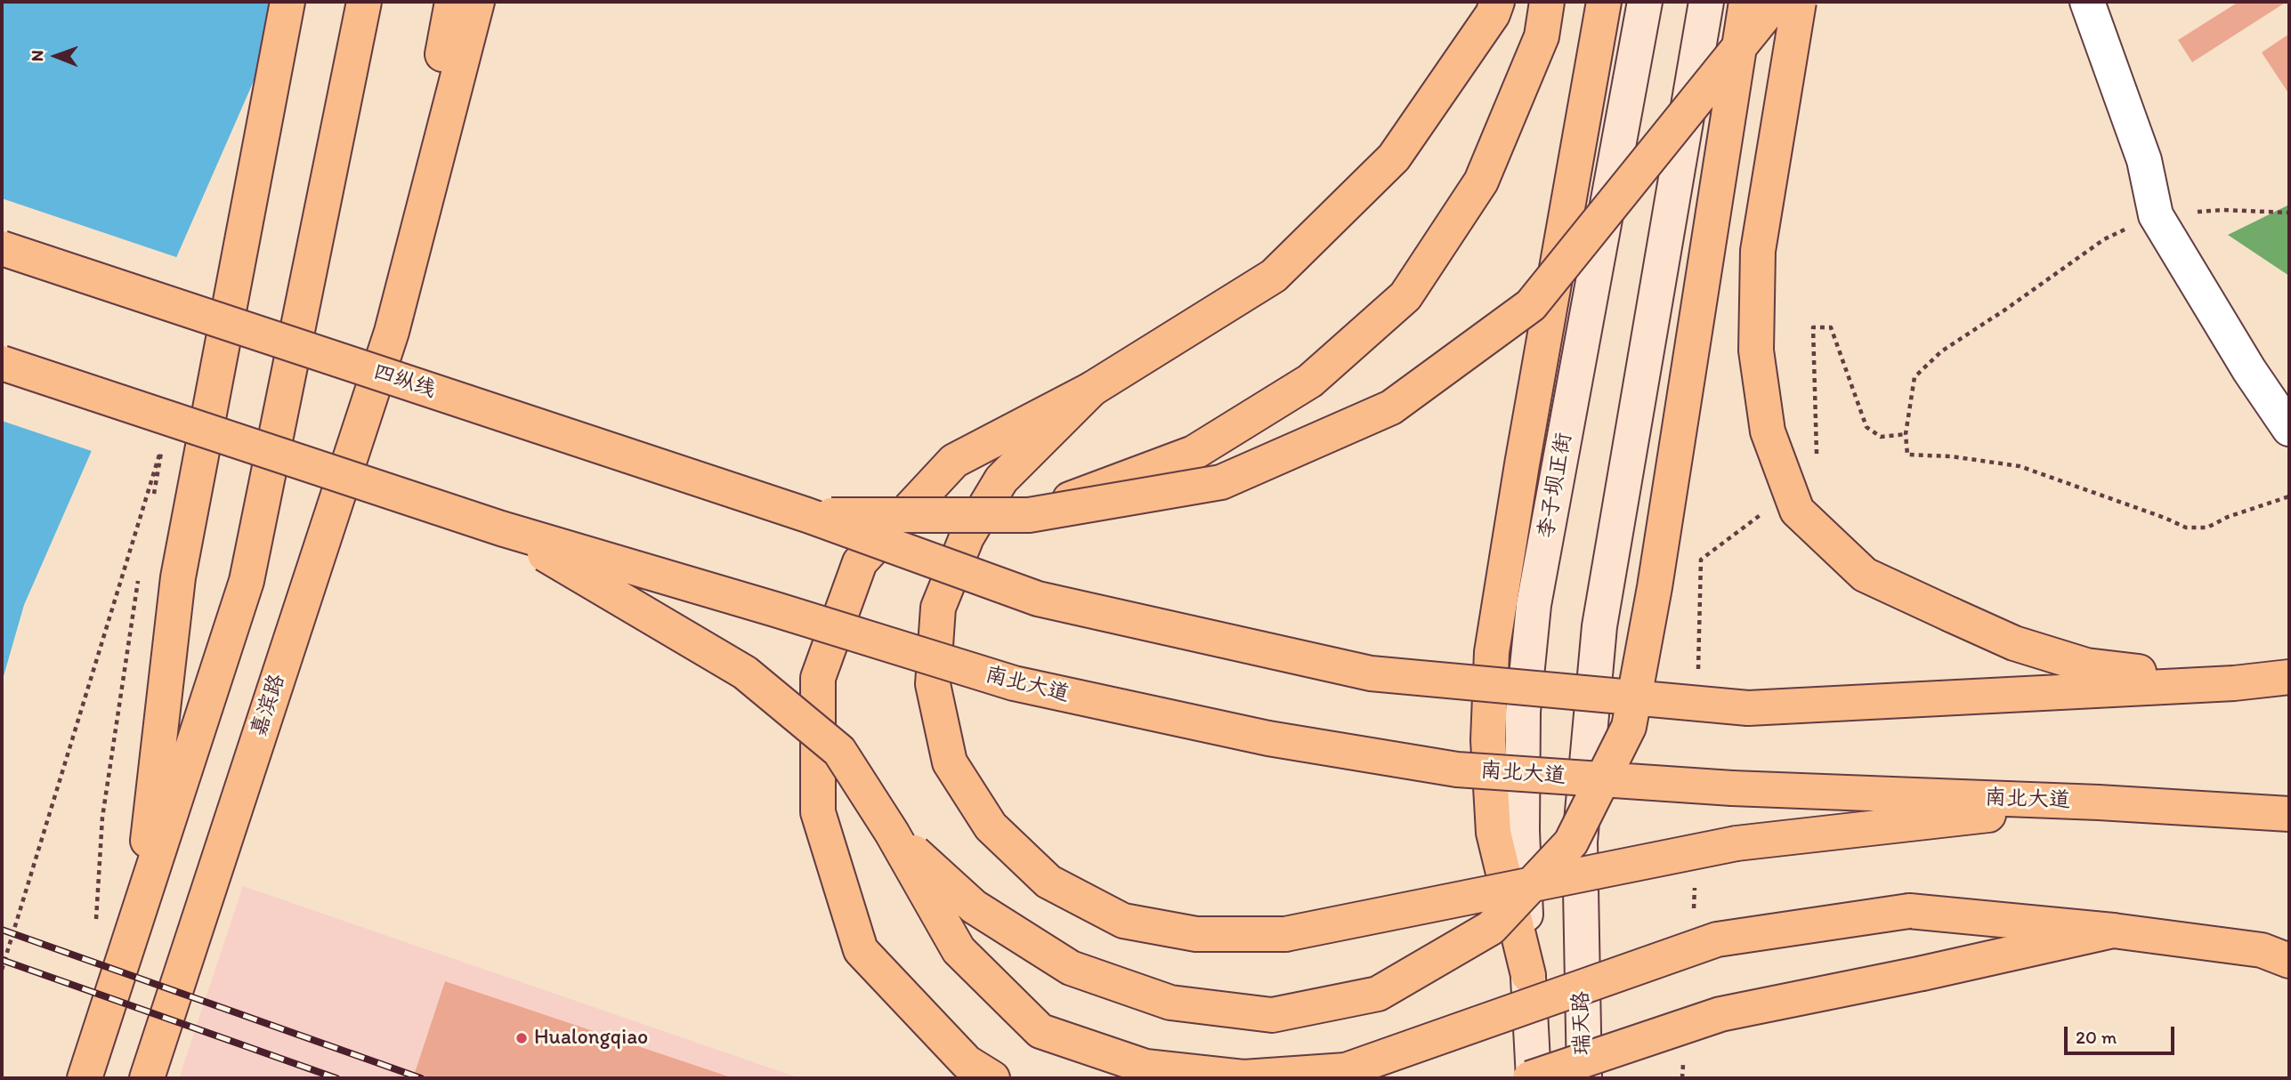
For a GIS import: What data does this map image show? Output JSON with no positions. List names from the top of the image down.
{
  "streets": {
    "main road": [
      "四纵线",
      "李子坝正街",
      "南北大道",
      "嘉滨路",
      "瑞天路"
    ]
  },
  "places": ["Hualongqiao"],
  "scale_bar": "20 m",
  "north": "left"
}
